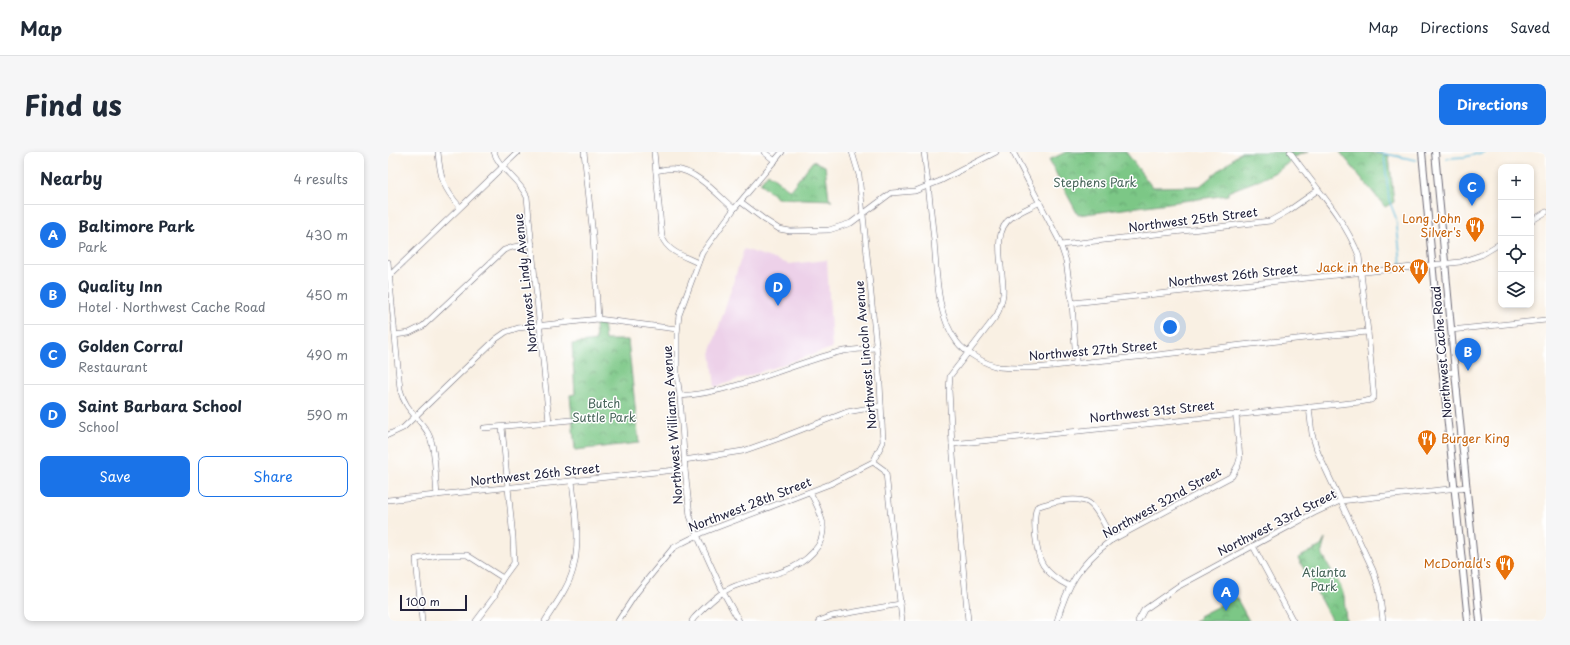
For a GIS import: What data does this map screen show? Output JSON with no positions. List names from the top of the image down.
{
  "streets": {
    "main road": ["Northwest Cache Road"],
    "street": [
      "Northwest 25th Street",
      "Northwest 26th Street",
      "Northwest Lindy Avenue",
      "Northwest 27th Street",
      "Northwest Lincoln Avenue",
      "Northwest 31st Street",
      "Northwest Williams Avenue",
      "Northwest 32nd Street",
      "Northwest 28th Street",
      "Northwest 33rd Street"
    ]
  },
  "crossings": [
    ["Northwest 26th Street", "Northwest Cache Road"],
    ["Northwest 26th Street", "Northwest Williams Avenue"],
    ["Northwest 27th Street", "Northwest 31st Street"],
    ["Northwest Cache Road", "Northwest 33rd Street"],
    ["Northwest Lincoln Avenue", "Northwest 28th Street"],
    ["Northwest 31st Street", "Northwest 32nd Street"],
    ["Northwest Williams Avenue", "Northwest 28th Street"]
  ],
  "parks": ["Stephens Park", "Butch Suttle Park", "Atlanta Park"],
  "places": {
    "restaurant": [
      "Long John Silver's",
      "Jack in the Box",
      "Burger King",
      "McDonald's"
    ]
  },
  "scale_bar": "100 m",
  "page": {
    "header": "Map",
    "nav": ["Map", "Directions", "Saved"],
    "title": "Find us",
    "buttons": [
      "Directions",
      ["Save", "Share"]
    ],
    "heading": ["Nearby", "4 results"],
    "map_buttons": ["+", "−"],
    "pins": [
      "C",
      "D",
      "B",
      "A"
    ],
    "list": [
      {
        "mark": "A",
        "name": "Baltimore Park",
        "note": "Park",
        "value": "430 m"
      },
      {
        "mark": "B",
        "name": "Quality Inn",
        "note": "Hotel · Northwest Cache Road",
        "value": "450 m"
      },
      {
        "mark": "C",
        "name": "Golden Corral",
        "note": "Restaurant",
        "value": "490 m"
      },
      {
        "mark": "D",
        "name": "Saint Barbara School",
        "note": "School",
        "value": "590 m"
      }
    ],
    "scale": "100 m"
  }
}
